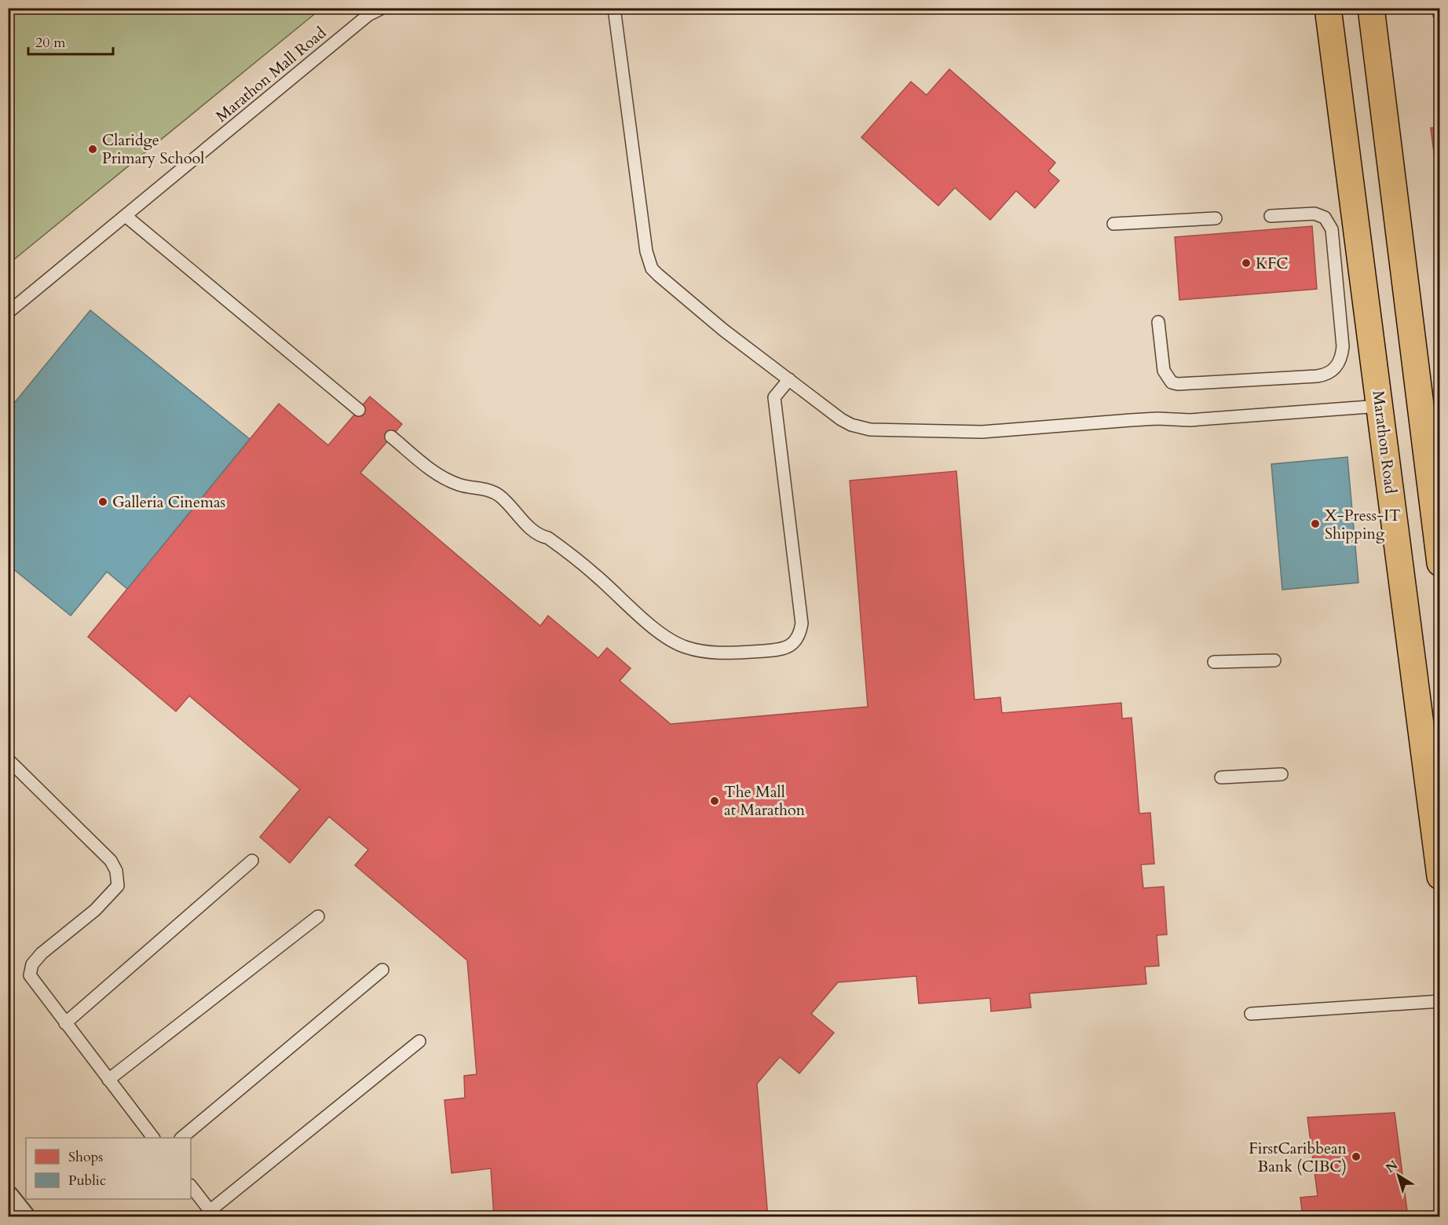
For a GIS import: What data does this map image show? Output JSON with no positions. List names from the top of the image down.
{
  "streets": {
    "main road": ["Marathon Road"],
    "lane": ["Marathon Mall Road"]
  },
  "places": [
    "Claridge Primary School",
    "KFC",
    "Galleria Cinemas",
    "X-Press-IT Shipping",
    "The Mall at Marathon",
    "FirstCaribbean Bank (CIBC)"
  ],
  "legend": ["Shops", "Public"],
  "scale_bar": "20 m",
  "north": "top left"
}
